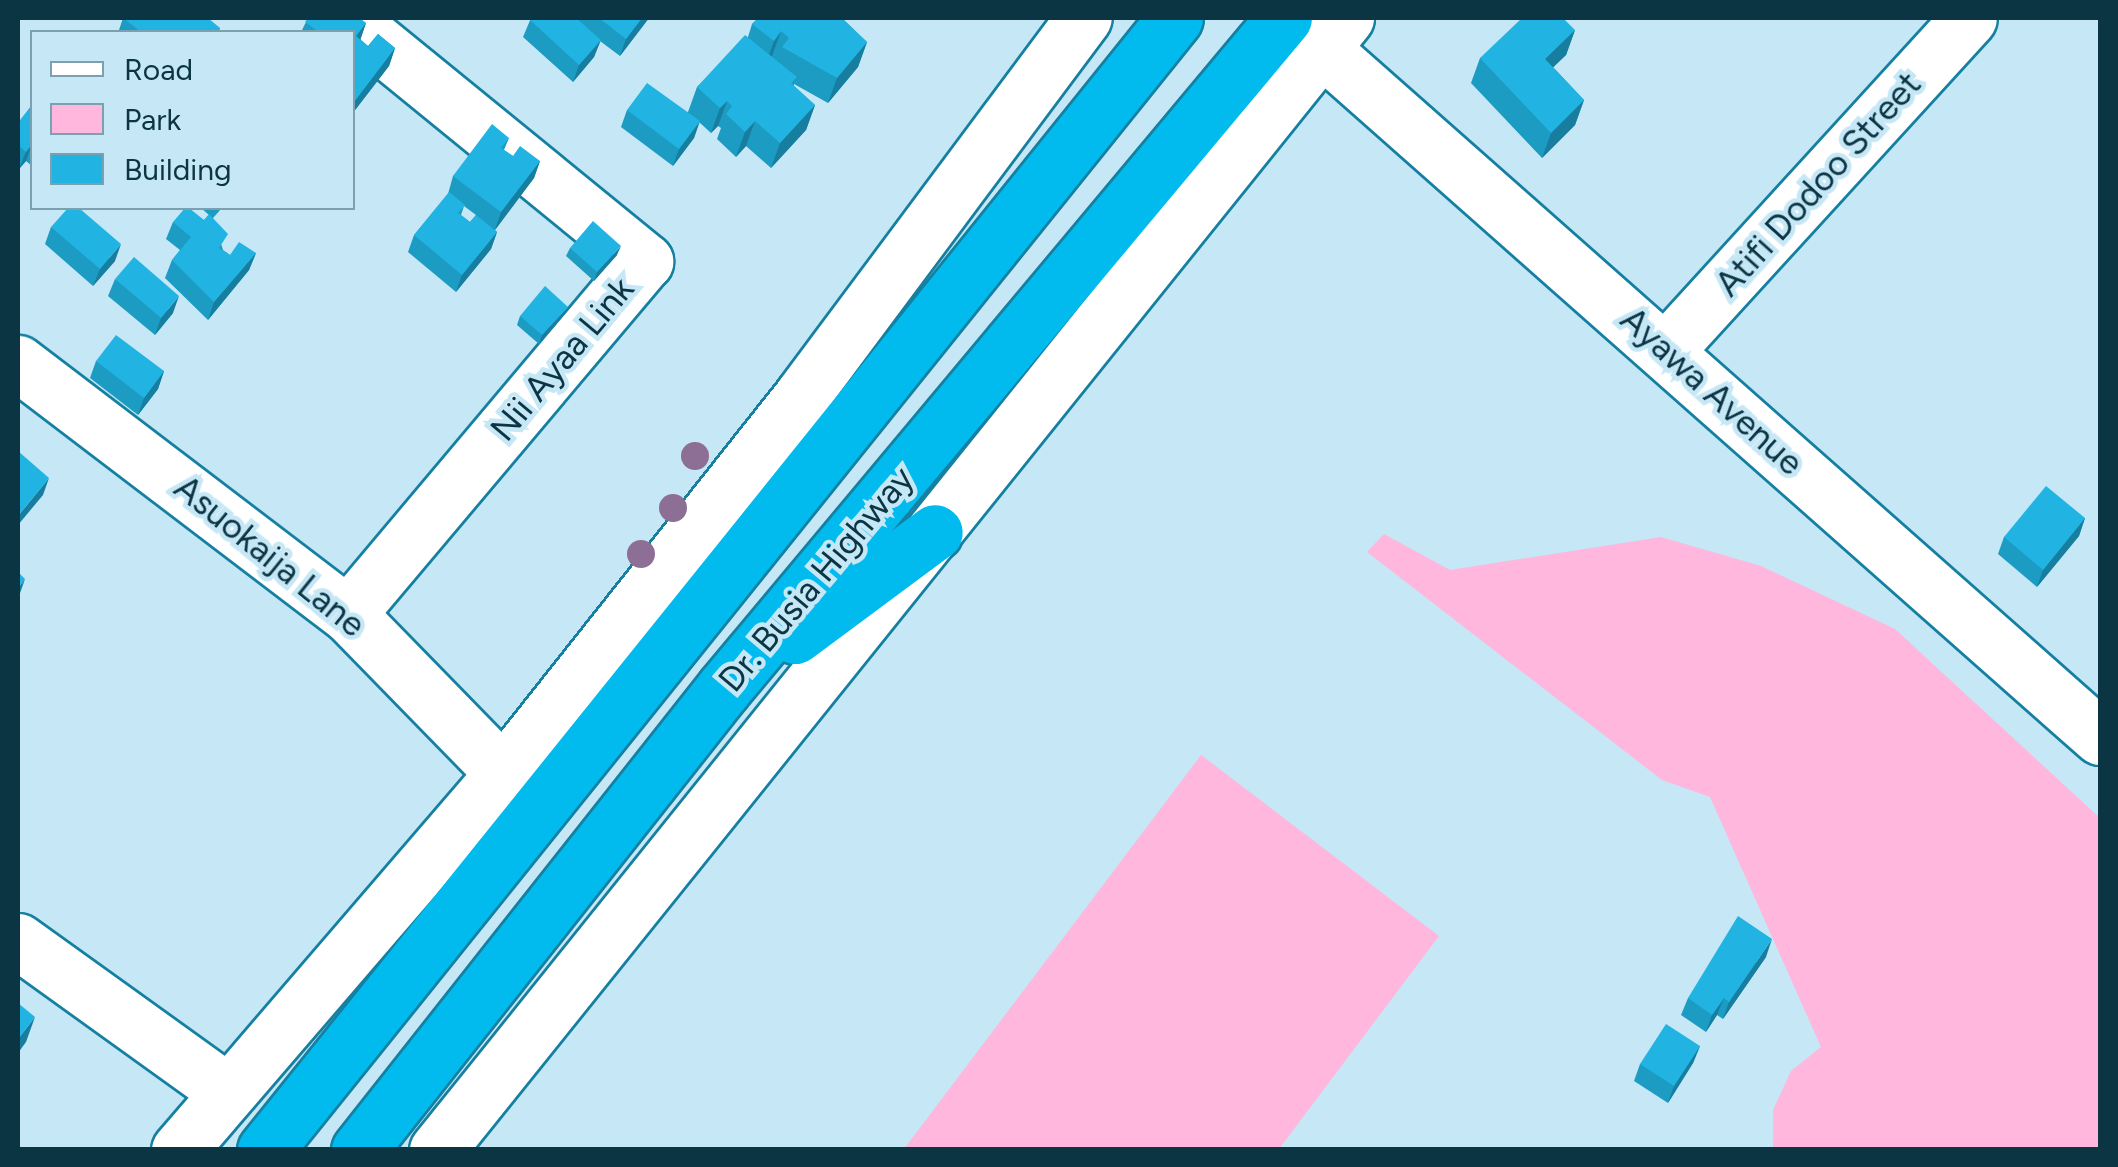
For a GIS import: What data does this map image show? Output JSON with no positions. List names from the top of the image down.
{
  "streets": {
    "highway": ["Dr. Busia Highway"],
    "street": [
      "Atifi Dodoo Street",
      "Nii Ayaa Link",
      "Ayawa Avenue",
      "Asuokaija Lane"
    ]
  },
  "crossings": [
    ["Atifi Dodoo Street", "Ayawa Avenue"],
    ["Nii Ayaa Link", "Asuokaija Lane"],
    ["Ayawa Avenue", "Dr. Busia Highway"]
  ],
  "legend": ["Road", "Park", "Building"]
}
